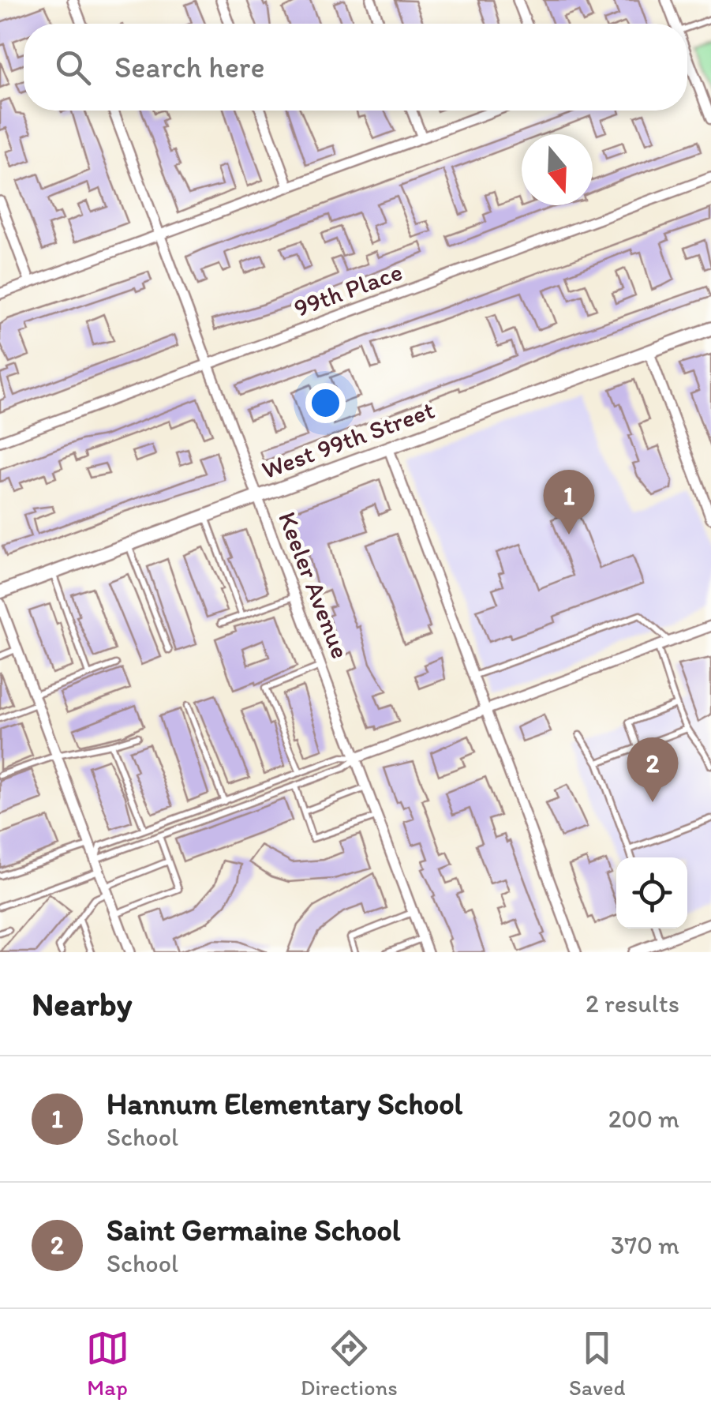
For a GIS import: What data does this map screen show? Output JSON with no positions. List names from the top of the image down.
{
  "streets": {
    "street": ["99th Place", "West 99th Street", "Keeler Avenue"]
  },
  "crossings": [
    ["99th Place", "Keeler Avenue"],
    ["West 99th Street", "Keeler Avenue"]
  ],
  "north": "bottom",
  "page": {
    "search": "Search here",
    "pins": ["1", "2"],
    "heading": ["Nearby", "2 results"],
    "list": [
      {
        "mark": "1",
        "name": "Hannum Elementary School",
        "note": "School",
        "value": "200 m"
      },
      {
        "mark": "2",
        "name": "Saint Germaine School",
        "note": "School",
        "value": "370 m"
      }
    ],
    "nav": ["Map", "Directions", "Saved"]
  }
}
